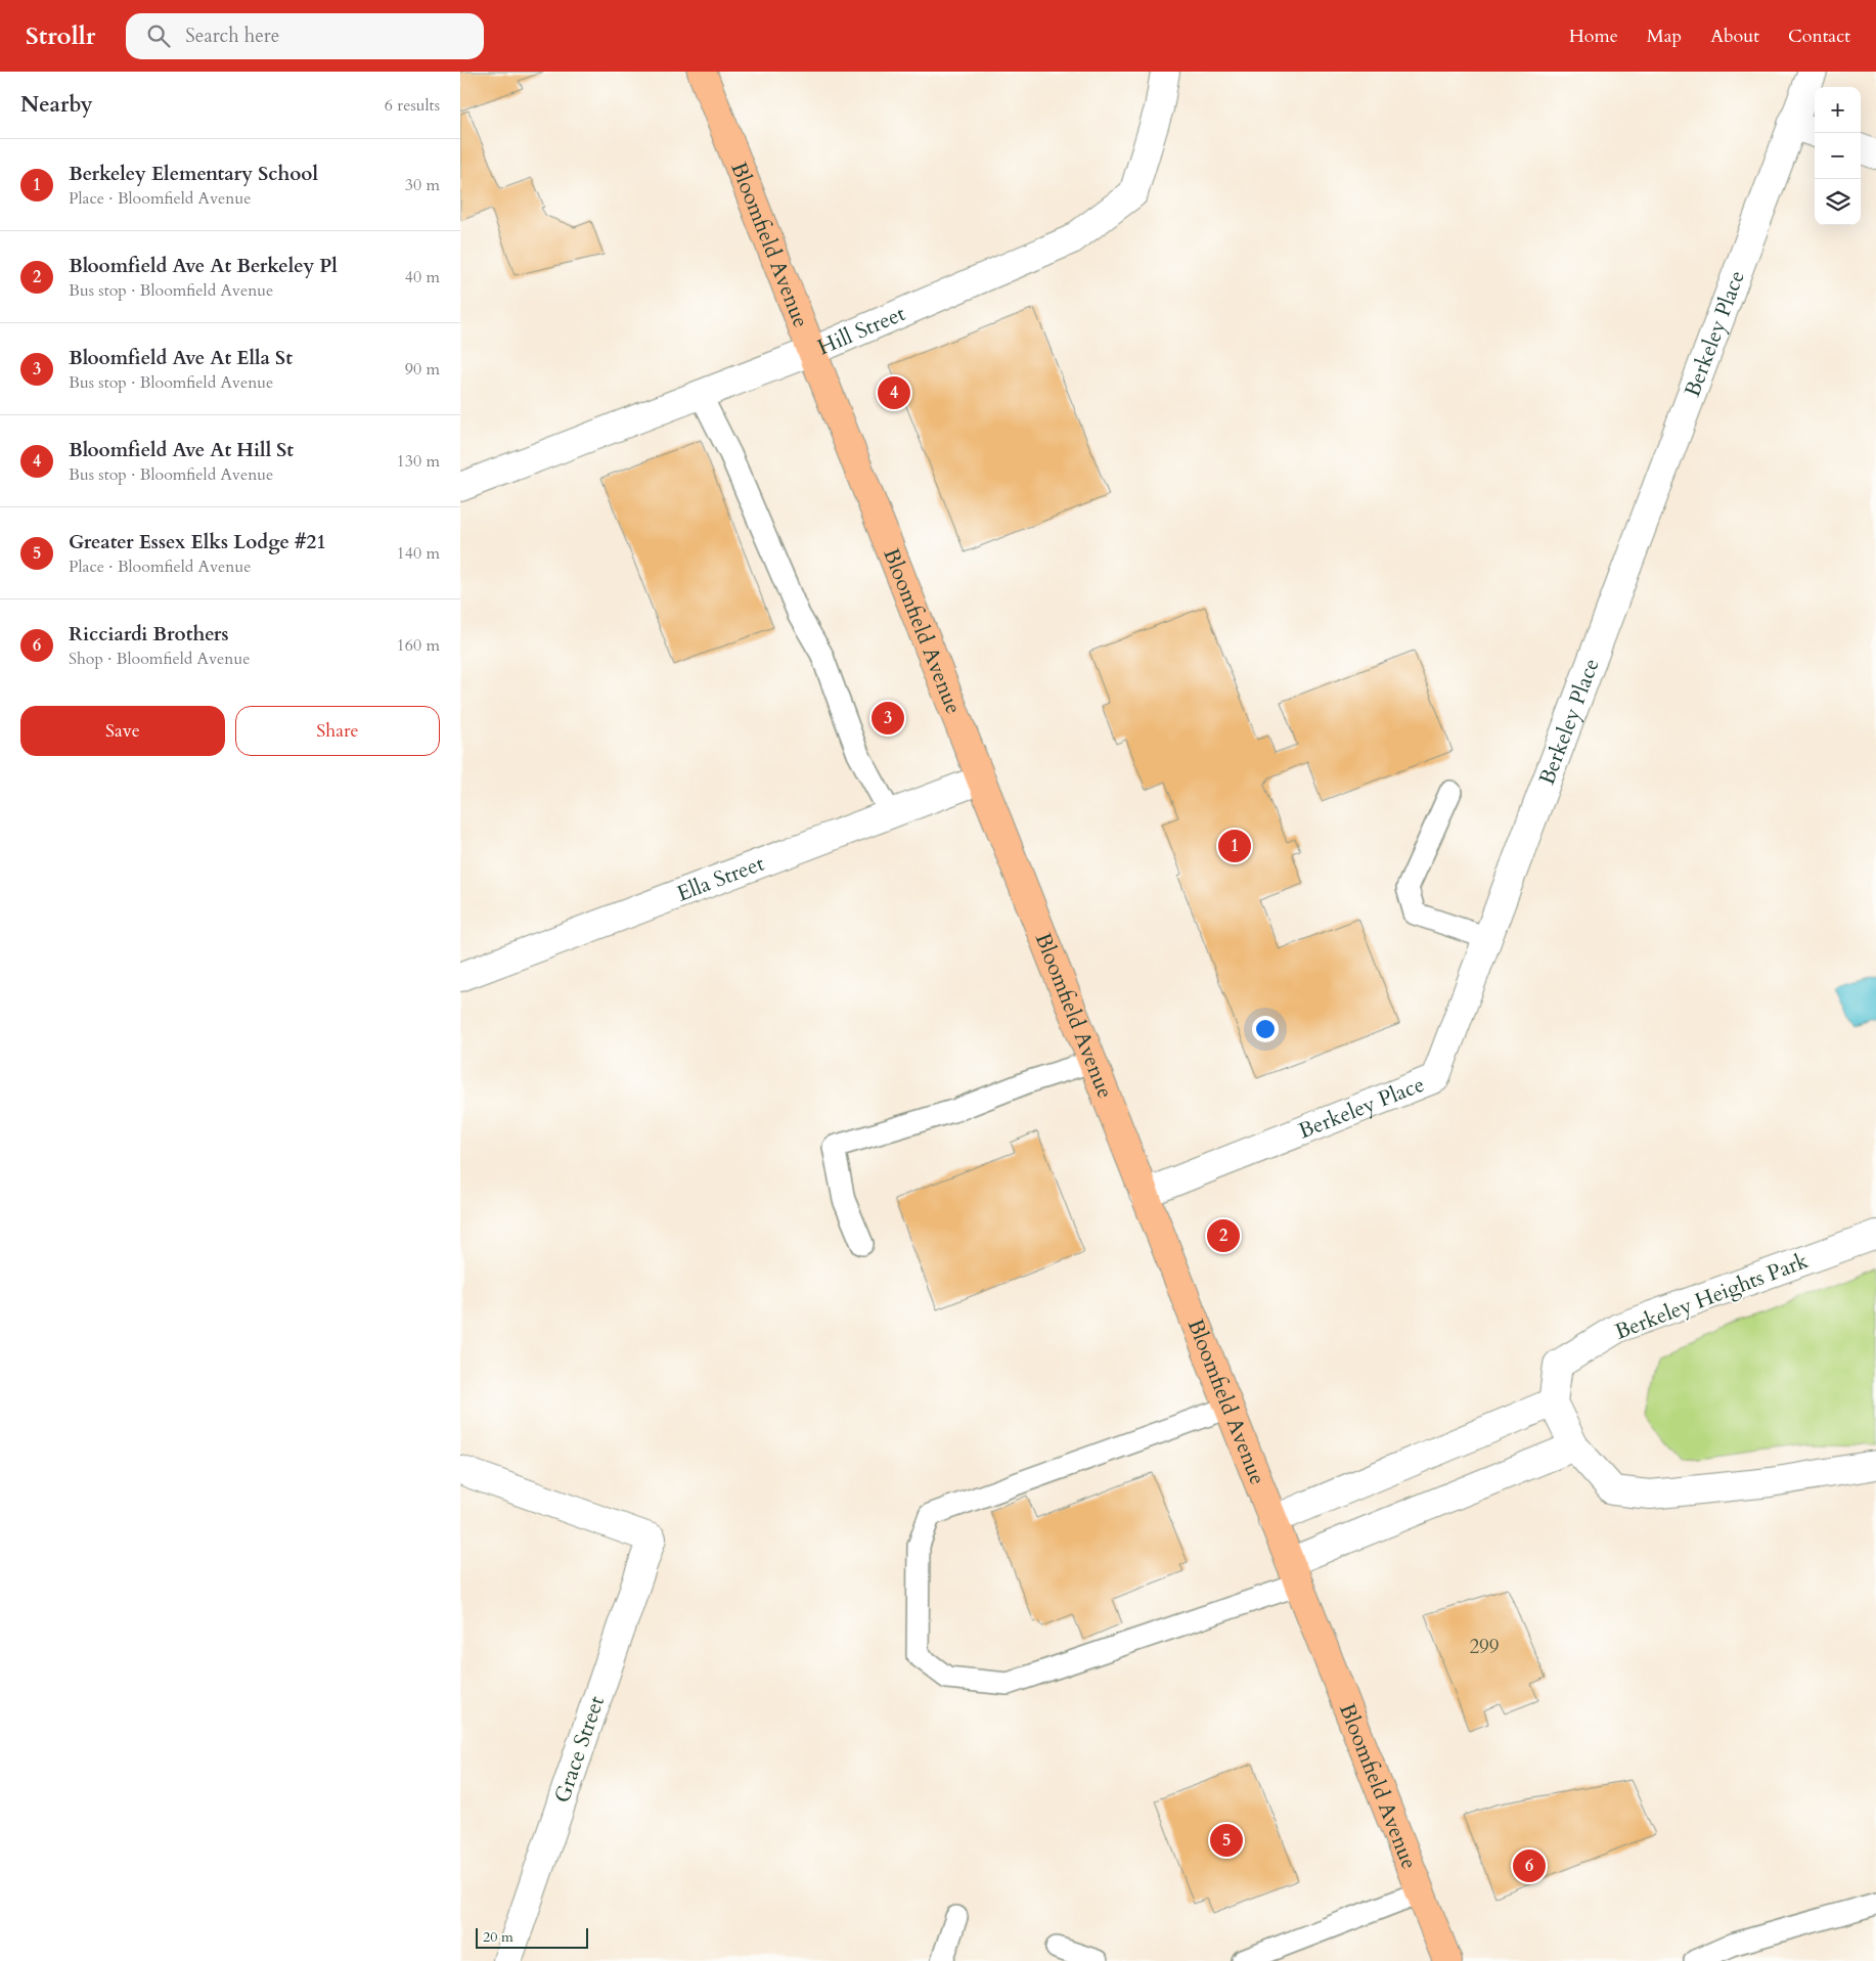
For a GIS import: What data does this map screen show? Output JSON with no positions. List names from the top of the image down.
{
  "streets": {
    "main road": ["Bloomfield Avenue"],
    "street": [
      "Hill Street",
      "Berkeley Place",
      "Ella Street",
      "Berkeley Heights Park",
      "Grace Street"
    ]
  },
  "crossings": [
    ["Bloomfield Avenue", "Hill Street"],
    ["Bloomfield Avenue", "Berkeley Place"],
    ["Bloomfield Avenue", "Ella Street"]
  ],
  "house_numbers": ["299"],
  "scale_bar": "20 m",
  "page": {
    "header": "Strollr",
    "search": "Search here",
    "nav": [
      "Home",
      "Map",
      "About",
      "Contact"
    ],
    "heading": ["Nearby", "6 results"],
    "map_buttons": ["+", "−"],
    "list": [
      {
        "mark": "1",
        "name": "Berkeley Elementary School",
        "note": "Place · Bloomfield Avenue",
        "value": "30 m"
      },
      {
        "mark": "2",
        "name": "Bloomfield Ave At Berkeley Pl",
        "note": "Bus stop · Bloomfield Avenue",
        "value": "40 m"
      },
      {
        "mark": "3",
        "name": "Bloomfield Ave At Ella St",
        "note": "Bus stop · Bloomfield Avenue",
        "value": "90 m"
      },
      {
        "mark": "4",
        "name": "Bloomfield Ave At Hill St",
        "note": "Bus stop · Bloomfield Avenue",
        "value": "130 m"
      },
      {
        "mark": "5",
        "name": "Greater Essex Elks Lodge #21",
        "note": "Place · Bloomfield Avenue",
        "value": "140 m"
      },
      {
        "mark": "6",
        "name": "Ricciardi Brothers",
        "note": "Shop · Bloomfield Avenue",
        "value": "160 m"
      }
    ],
    "pins": [
      "4",
      "3",
      "1",
      "2",
      "5",
      "6"
    ],
    "buttons": ["Save", "Share"],
    "scale": "20 m"
  }
}
